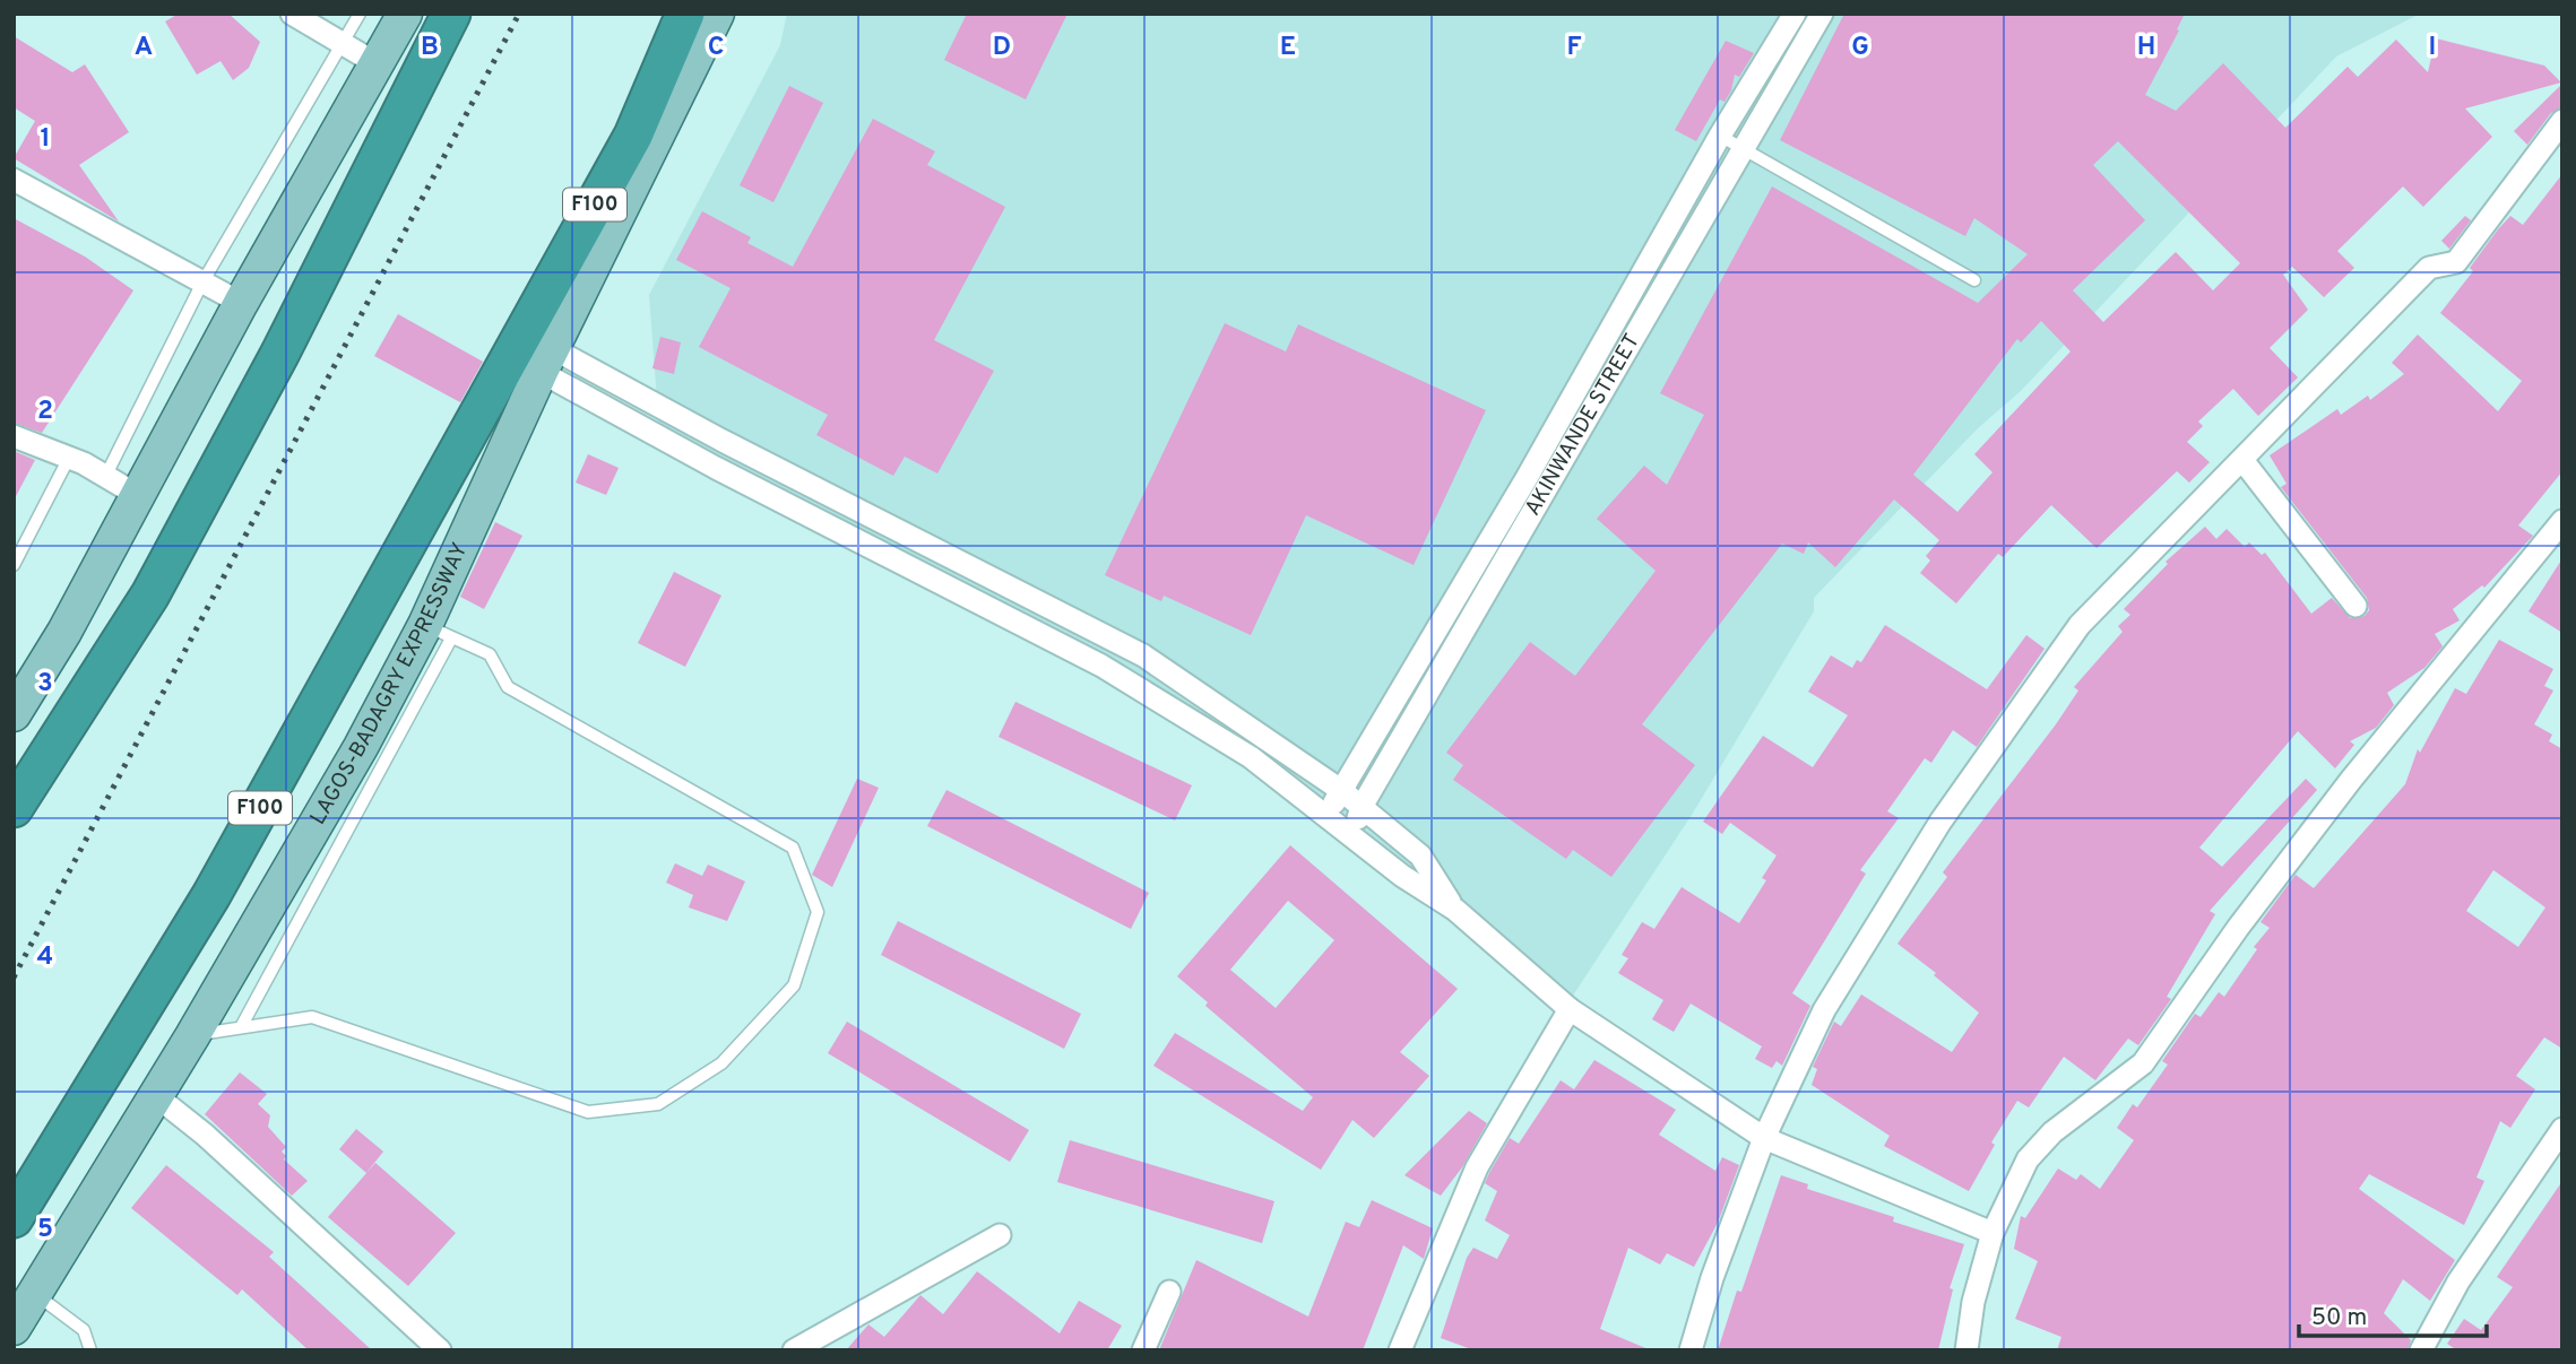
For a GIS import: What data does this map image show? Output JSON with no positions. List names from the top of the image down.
{
  "streets": {
    "highway": ["F100"],
    "main road": ["LAGOS-BADAGRY EXPRESSWAY"],
    "street": ["AKINWANDE STREET"]
  },
  "scale_bar": "50 m",
  "grid": {
    "columns": [
      "A",
      "B",
      "C",
      "D",
      "E",
      "F",
      "G",
      "H",
      "I"
    ],
    "rows": [
      "1",
      "2",
      "3",
      "4",
      "5"
    ]
  }
}
